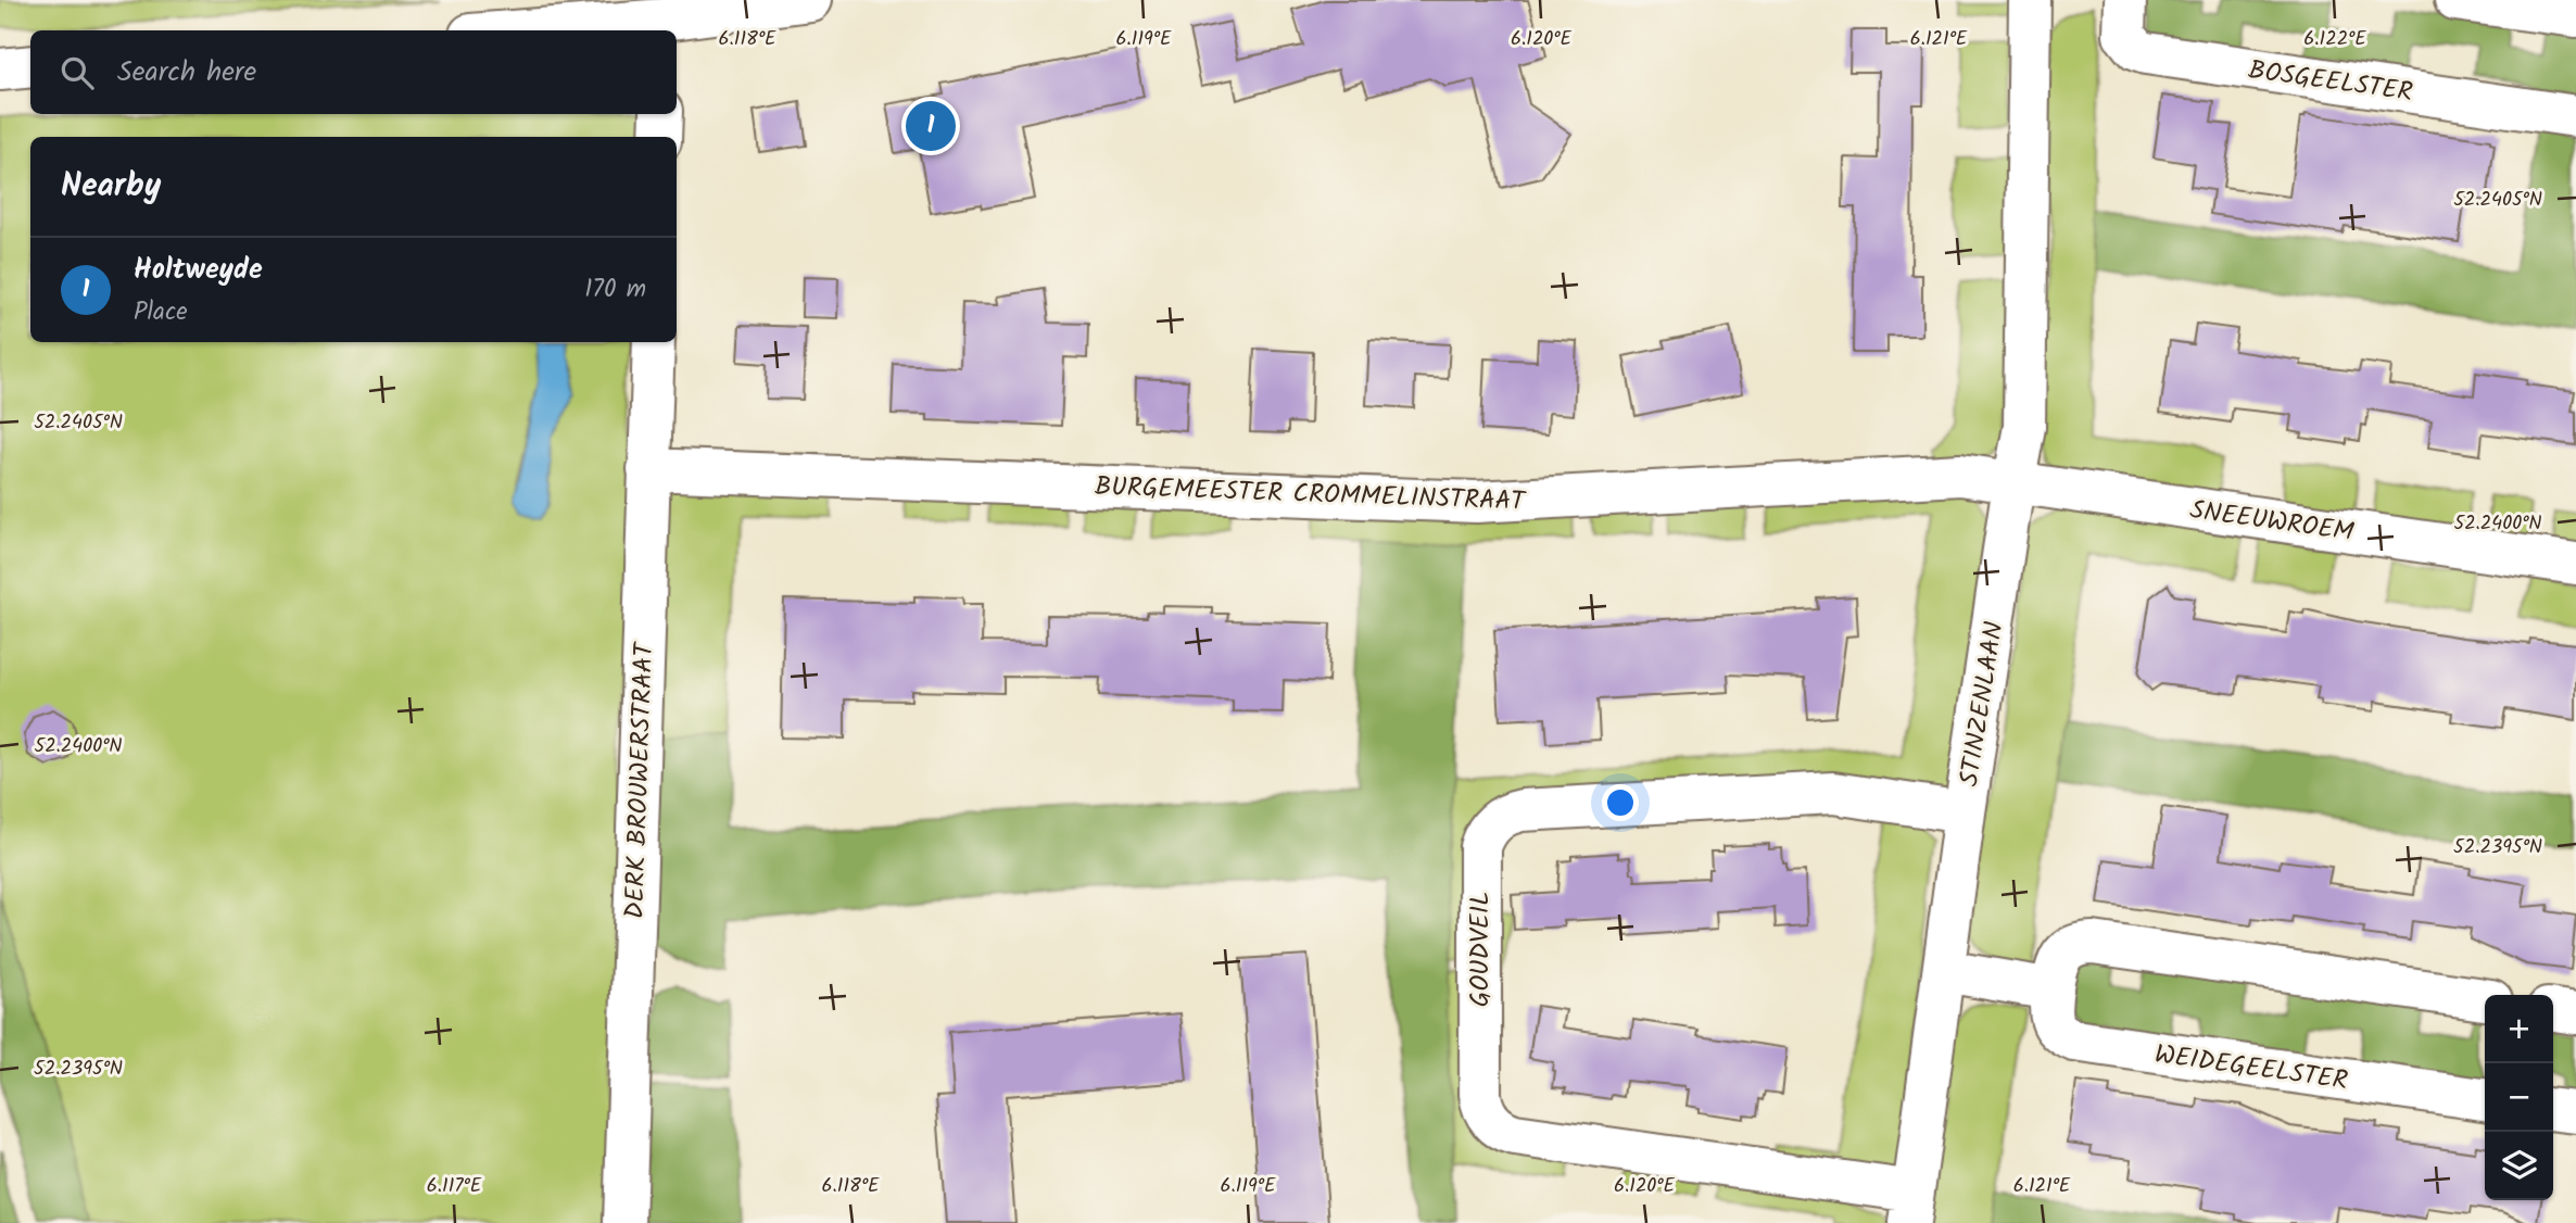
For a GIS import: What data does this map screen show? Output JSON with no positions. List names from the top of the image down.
{
  "streets": {
    "street": [
      "BOSGEELSTER",
      "BURGEMEESTER CROMMELINSTRAAT",
      "SNEEUWROEM",
      "STINZENLAAN",
      "DERK BROUWERSTRAAT",
      "GOUDVEIL",
      "WEIDEGEELSTER"
    ]
  },
  "crossings": [
    ["BURGEMEESTER CROMMELINSTRAAT", "SNEEUWROEM"],
    ["BURGEMEESTER CROMMELINSTRAAT", "STINZENLAAN"],
    ["BURGEMEESTER CROMMELINSTRAAT", "DERK BROUWERSTRAAT"],
    ["SNEEUWROEM", "STINZENLAAN"],
    ["STINZENLAAN", "GOUDVEIL"]
  ],
  "page": {
    "search": "Search here",
    "pins": "1",
    "heading": "Nearby",
    "list": [
      {
        "mark": "1",
        "name": "Holtweyde",
        "note": "Place",
        "value": "170 m"
      }
    ],
    "map_buttons": ["+", "−"]
  },
  "coordinates": [
    "6.118°E",
    "6.119°E",
    "6.120°E",
    "6.121°E",
    "6.122°E",
    "52.2405°N",
    "52.2400°N",
    "52.2395°N",
    "6.117°E"
  ]
}
